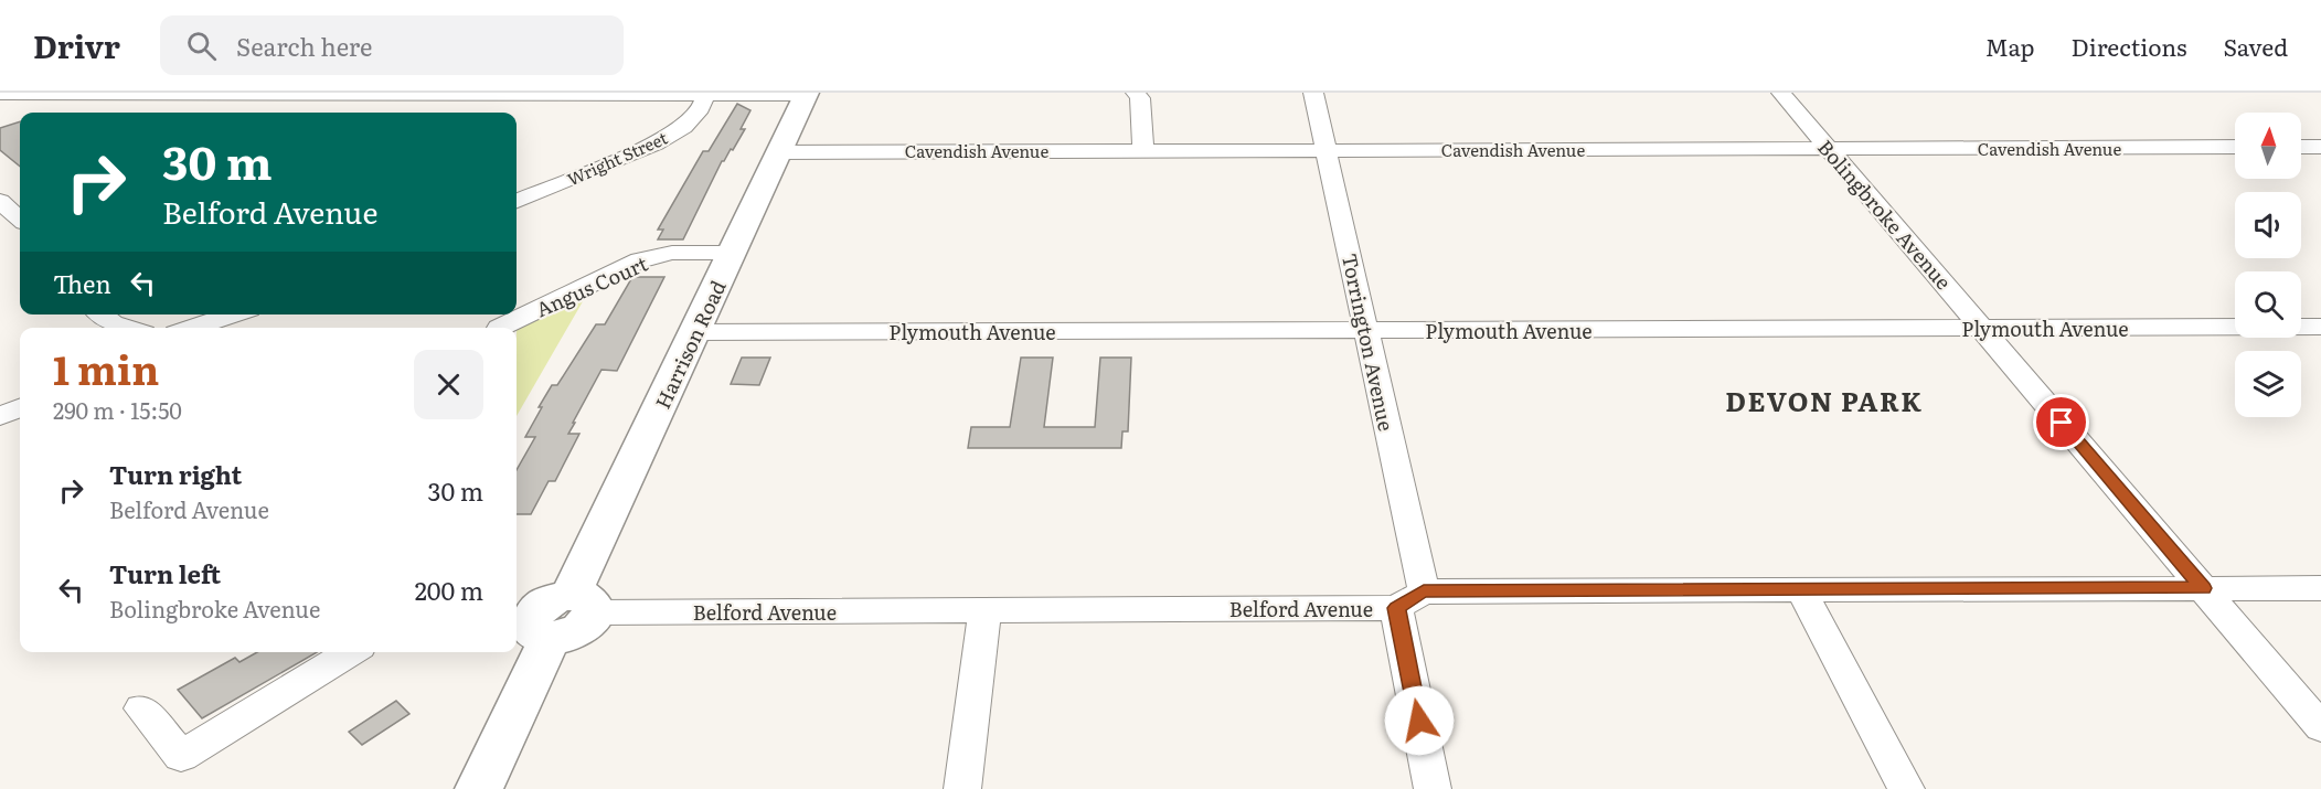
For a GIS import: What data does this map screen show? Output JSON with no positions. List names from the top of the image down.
{
  "streets": {
    "street": [
      "Cavendish Avenue",
      "Wright Street",
      "Bolingbroke Avenue",
      "Angus Court",
      "Plymouth Avenue",
      "Torrington Avenue",
      "Harrison Road",
      "Belford Avenue"
    ]
  },
  "crossings": [
    ["Cavendish Avenue", "Bolingbroke Avenue"],
    ["Cavendish Avenue", "Torrington Avenue"],
    ["Cavendish Avenue", "Harrison Road"],
    ["Bolingbroke Avenue", "Plymouth Avenue"],
    ["Bolingbroke Avenue", "Belford Avenue"],
    ["Angus Court", "Harrison Road"],
    ["Plymouth Avenue", "Torrington Avenue"],
    ["Plymouth Avenue", "Harrison Road"],
    ["Torrington Avenue", "Belford Avenue"],
    ["Harrison Road", "Belford Avenue"]
  ],
  "districts": ["DEVON PARK"],
  "north": "top",
  "page": {
    "header": "Drivr",
    "search": "Search here",
    "nav": ["Map", "Directions", "Saved"],
    "turn": ["30 m", "Belford Avenue"],
    "then": "Then",
    "heading": ["1 min", "290 m · 15:50"],
    "list": [
      {
        "name": "Turn right",
        "note": "Belford Avenue",
        "value": "30 m"
      },
      {
        "name": "Turn left",
        "note": "Bolingbroke Avenue",
        "value": "200 m"
      }
    ]
  }
}
